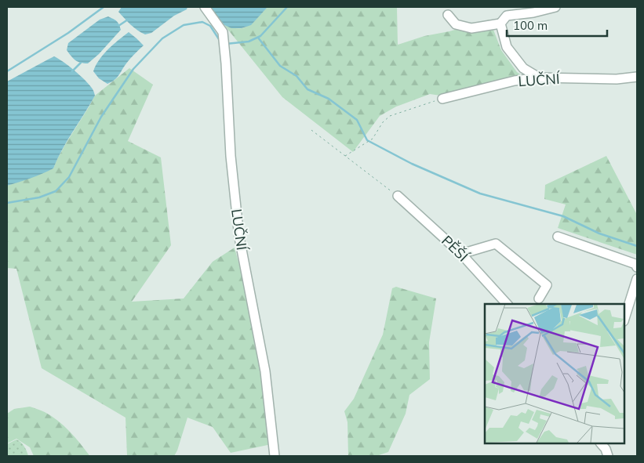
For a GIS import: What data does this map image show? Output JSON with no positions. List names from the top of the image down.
{
  "streets": {
    "street": ["LUČNÍ", "PĚŠÍ"]
  },
  "scale_bar": "100 m"
}
